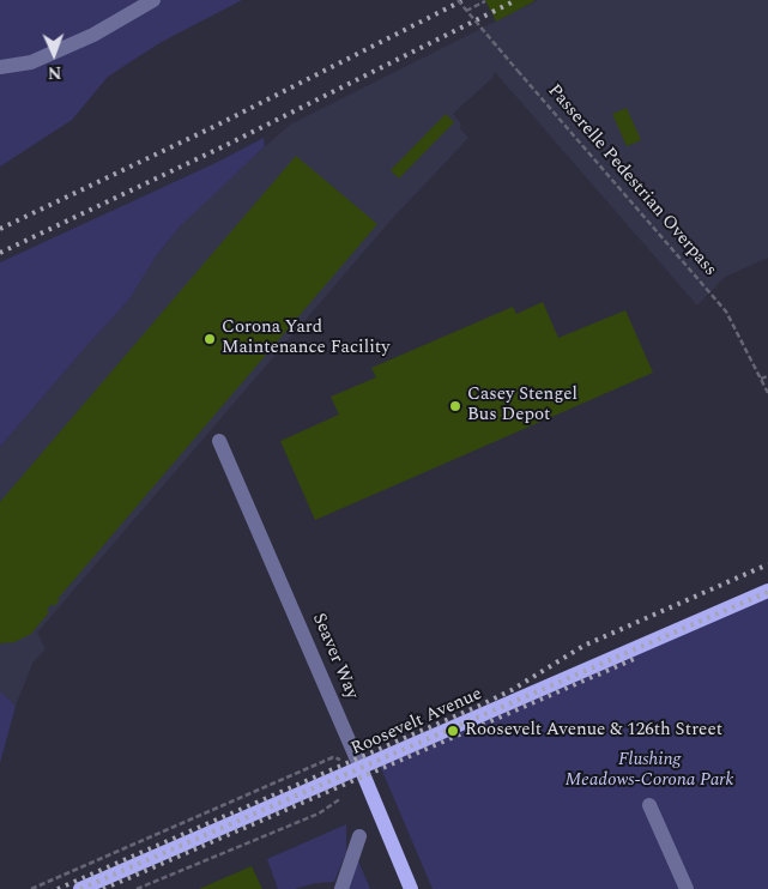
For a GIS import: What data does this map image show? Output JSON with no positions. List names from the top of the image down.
{
  "streets": {
    "main road": ["Seaver Way", "Roosevelt Avenue"],
    "path": ["Passerelle Pedestrian Overpass"]
  },
  "crossings": [
    ["Seaver Way", "Roosevelt Avenue"]
  ],
  "parks": ["Flushing Meadows-Corona Park"],
  "places": ["Corona Yard Maintenance Facility", "Casey Stengel Bus Depot", "Roosevelt Avenue & 126th Street"],
  "north": "bottom"
}
